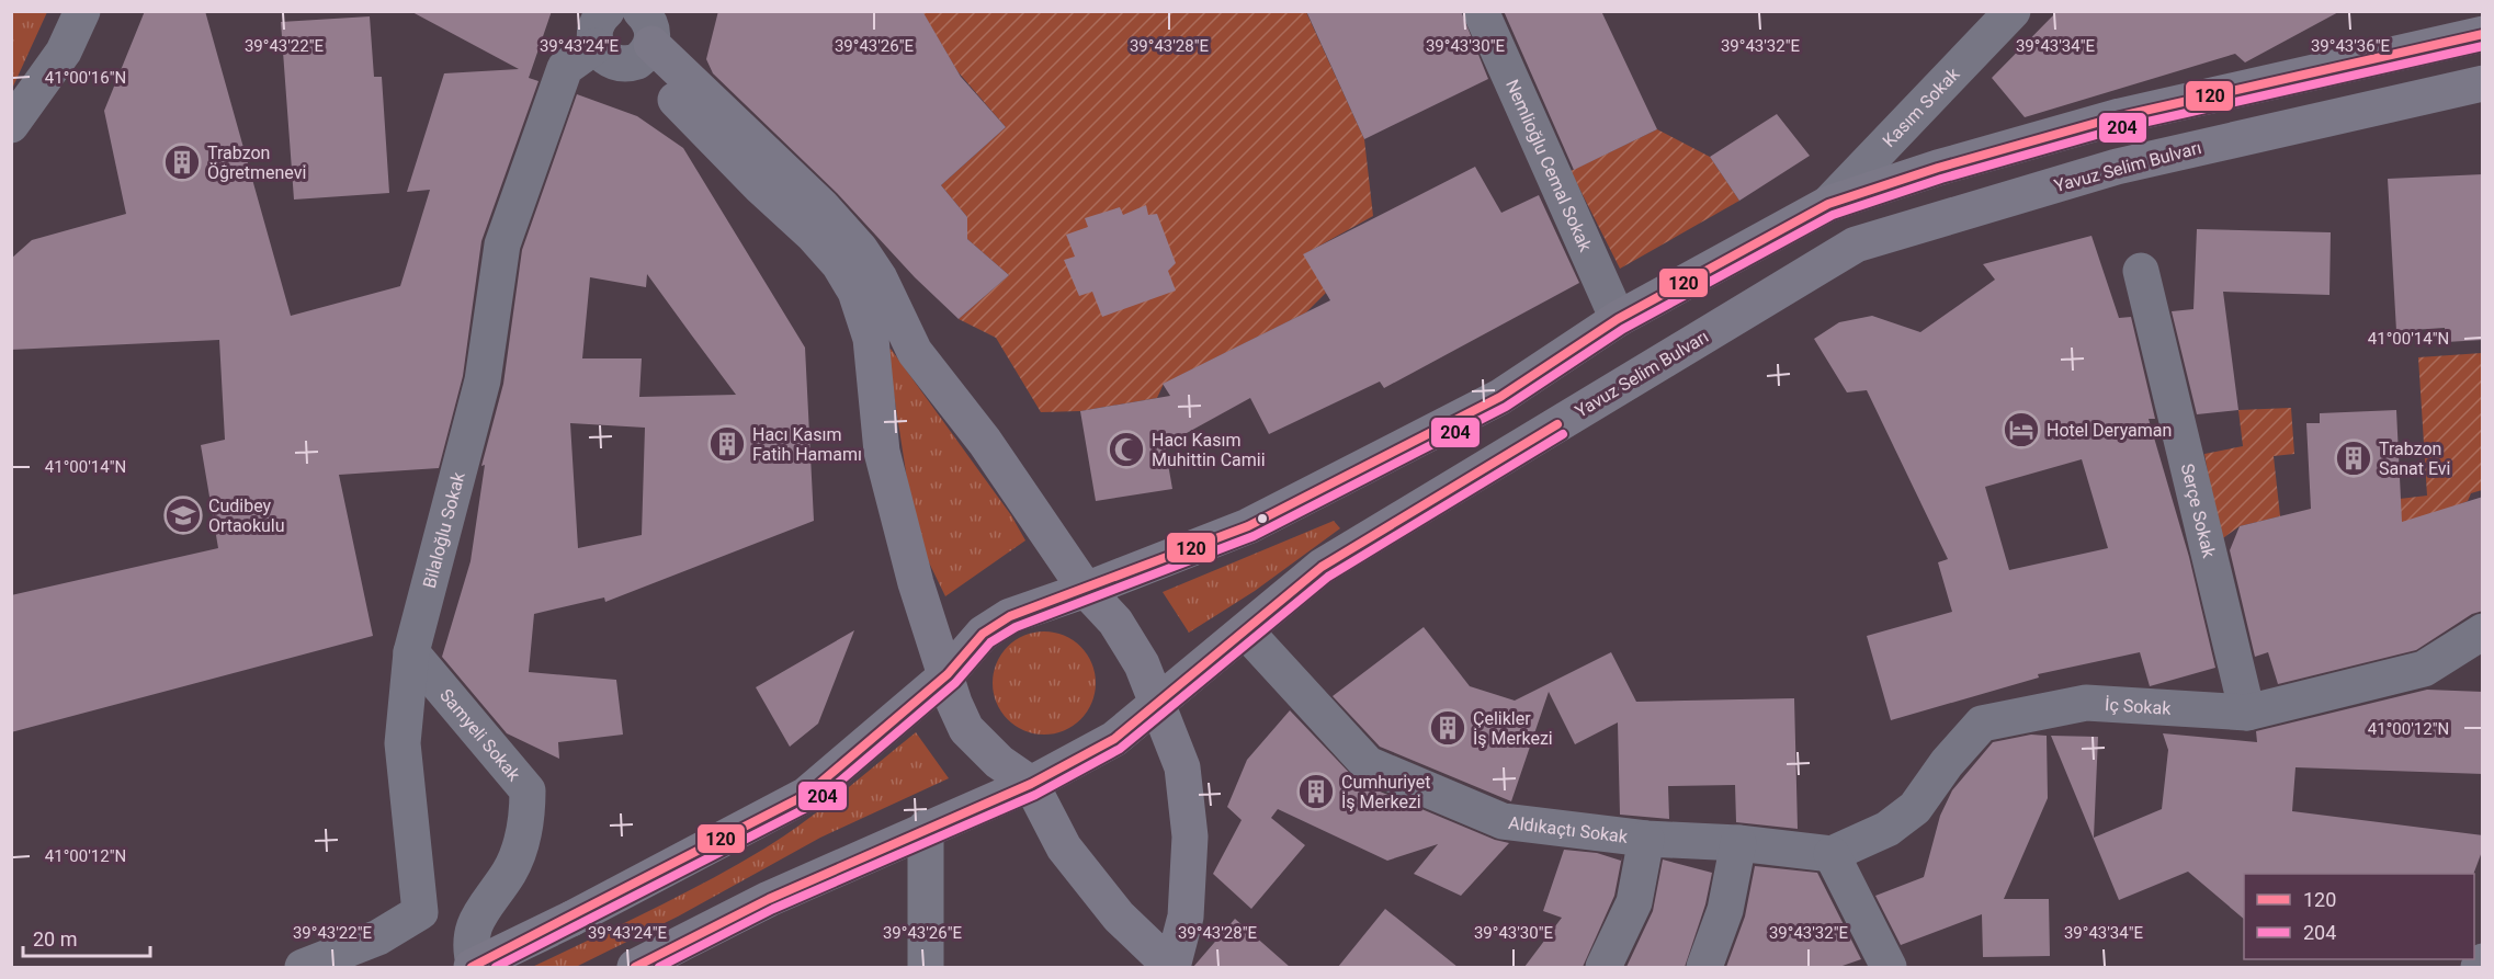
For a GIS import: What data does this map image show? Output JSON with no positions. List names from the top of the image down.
{
  "streets": {
    "main road": ["Yavuz Selim Bulvarı"],
    "street": [
      "Kasım Sokak",
      "Nemlioğlu Cemal Sokak",
      "Serçe Sokak",
      "Bilaloğlu Sokak",
      "İç Sokak",
      "Samyeli Sokak",
      "Aldıkaçtı Sokak"
    ]
  },
  "crossings": [
    ["Yavuz Selim Bulvarı", "Aldıkaçtı Sokak"],
    ["Serçe Sokak", "İç Sokak"],
    ["Bilaloğlu Sokak", "Samyeli Sokak"],
    ["İç Sokak", "Aldıkaçtı Sokak"]
  ],
  "places": {
    "building": [
      "Trabzon Öğretmenevi",
      "Hacı Kasım Fatih Hamamı",
      "Trabzon Sanat Evi",
      "Çelikler İş Merkezi",
      "Cumhuriyet İş Merkezi"
    ],
    "hotel": ["Hotel Deryaman"],
    "mosque": ["Hacı Kasım Muhittin Camii"],
    "school or university": ["Cudibey Ortaokulu"]
  },
  "lines": ["transit line 120", "transit line 204"],
  "legend": ["120", "204"],
  "scale_bar": "20 m",
  "coordinates": [
    "39°43'22\"E",
    "39°43'24\"E",
    "39°43'26\"E",
    "39°43'28\"E",
    "39°43'30\"E",
    "39°43'32\"E",
    "39°43'34\"E",
    "39°43'36\"E",
    "41°00'16\"N",
    "41°00'14\"N",
    "41°00'12\"N"
  ]
}
